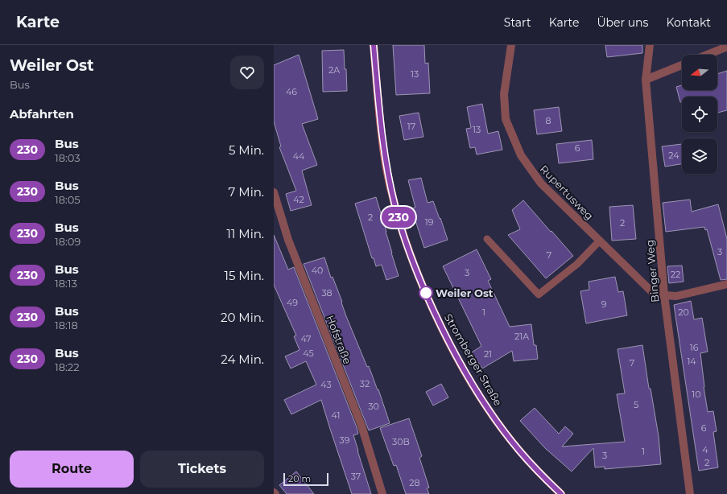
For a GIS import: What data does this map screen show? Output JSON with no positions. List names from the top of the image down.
{
  "streets": {
    "main road": ["Stromberger Straße"],
    "street": ["Rupertusweg", "Binger Weg", "Hofstraße"]
  },
  "crossings": [
    ["Rupertusweg", "Binger Weg"]
  ],
  "places": ["Weiler Ost"],
  "lines": ["bus line 230"],
  "house_numbers": [
    "2A",
    "13",
    "46",
    "8",
    "17",
    "13",
    "6",
    "24",
    "44",
    "42",
    "2",
    "19",
    "2",
    "3",
    "7",
    "40",
    "3",
    "22",
    "38",
    "49",
    "9",
    "1",
    "20",
    "21A",
    "47",
    "16",
    "45",
    "21",
    "14",
    "7",
    "32",
    "43",
    "10",
    "5",
    "30",
    "41",
    "6",
    "39",
    "30B",
    "4",
    "1",
    "3",
    "2",
    "37",
    "28"
  ],
  "scale_bar": "20 m",
  "north": "left",
  "page": {
    "header": "Karte",
    "nav": [
      "Start",
      "Karte",
      "Über uns",
      "Kontakt"
    ],
    "heading": [
      ["Weiler Ost", "Bus"],
      "Abfahrten"
    ],
    "on_map": "230",
    "list": [
      {
        "mark": "230",
        "name": "Bus",
        "note": "18:03",
        "value": "5 Min."
      },
      {
        "mark": "230",
        "name": "Bus",
        "note": "18:05",
        "value": "7 Min."
      },
      {
        "mark": "230",
        "name": "Bus",
        "note": "18:09",
        "value": "11 Min."
      },
      {
        "mark": "230",
        "name": "Bus",
        "note": "18:13",
        "value": "15 Min."
      },
      {
        "mark": "230",
        "name": "Bus",
        "note": "18:18",
        "value": "20 Min."
      },
      {
        "mark": "230",
        "name": "Bus",
        "note": "18:22",
        "value": "24 Min."
      }
    ],
    "buttons": ["Route", "Tickets"],
    "scale": "20 m"
  }
}
